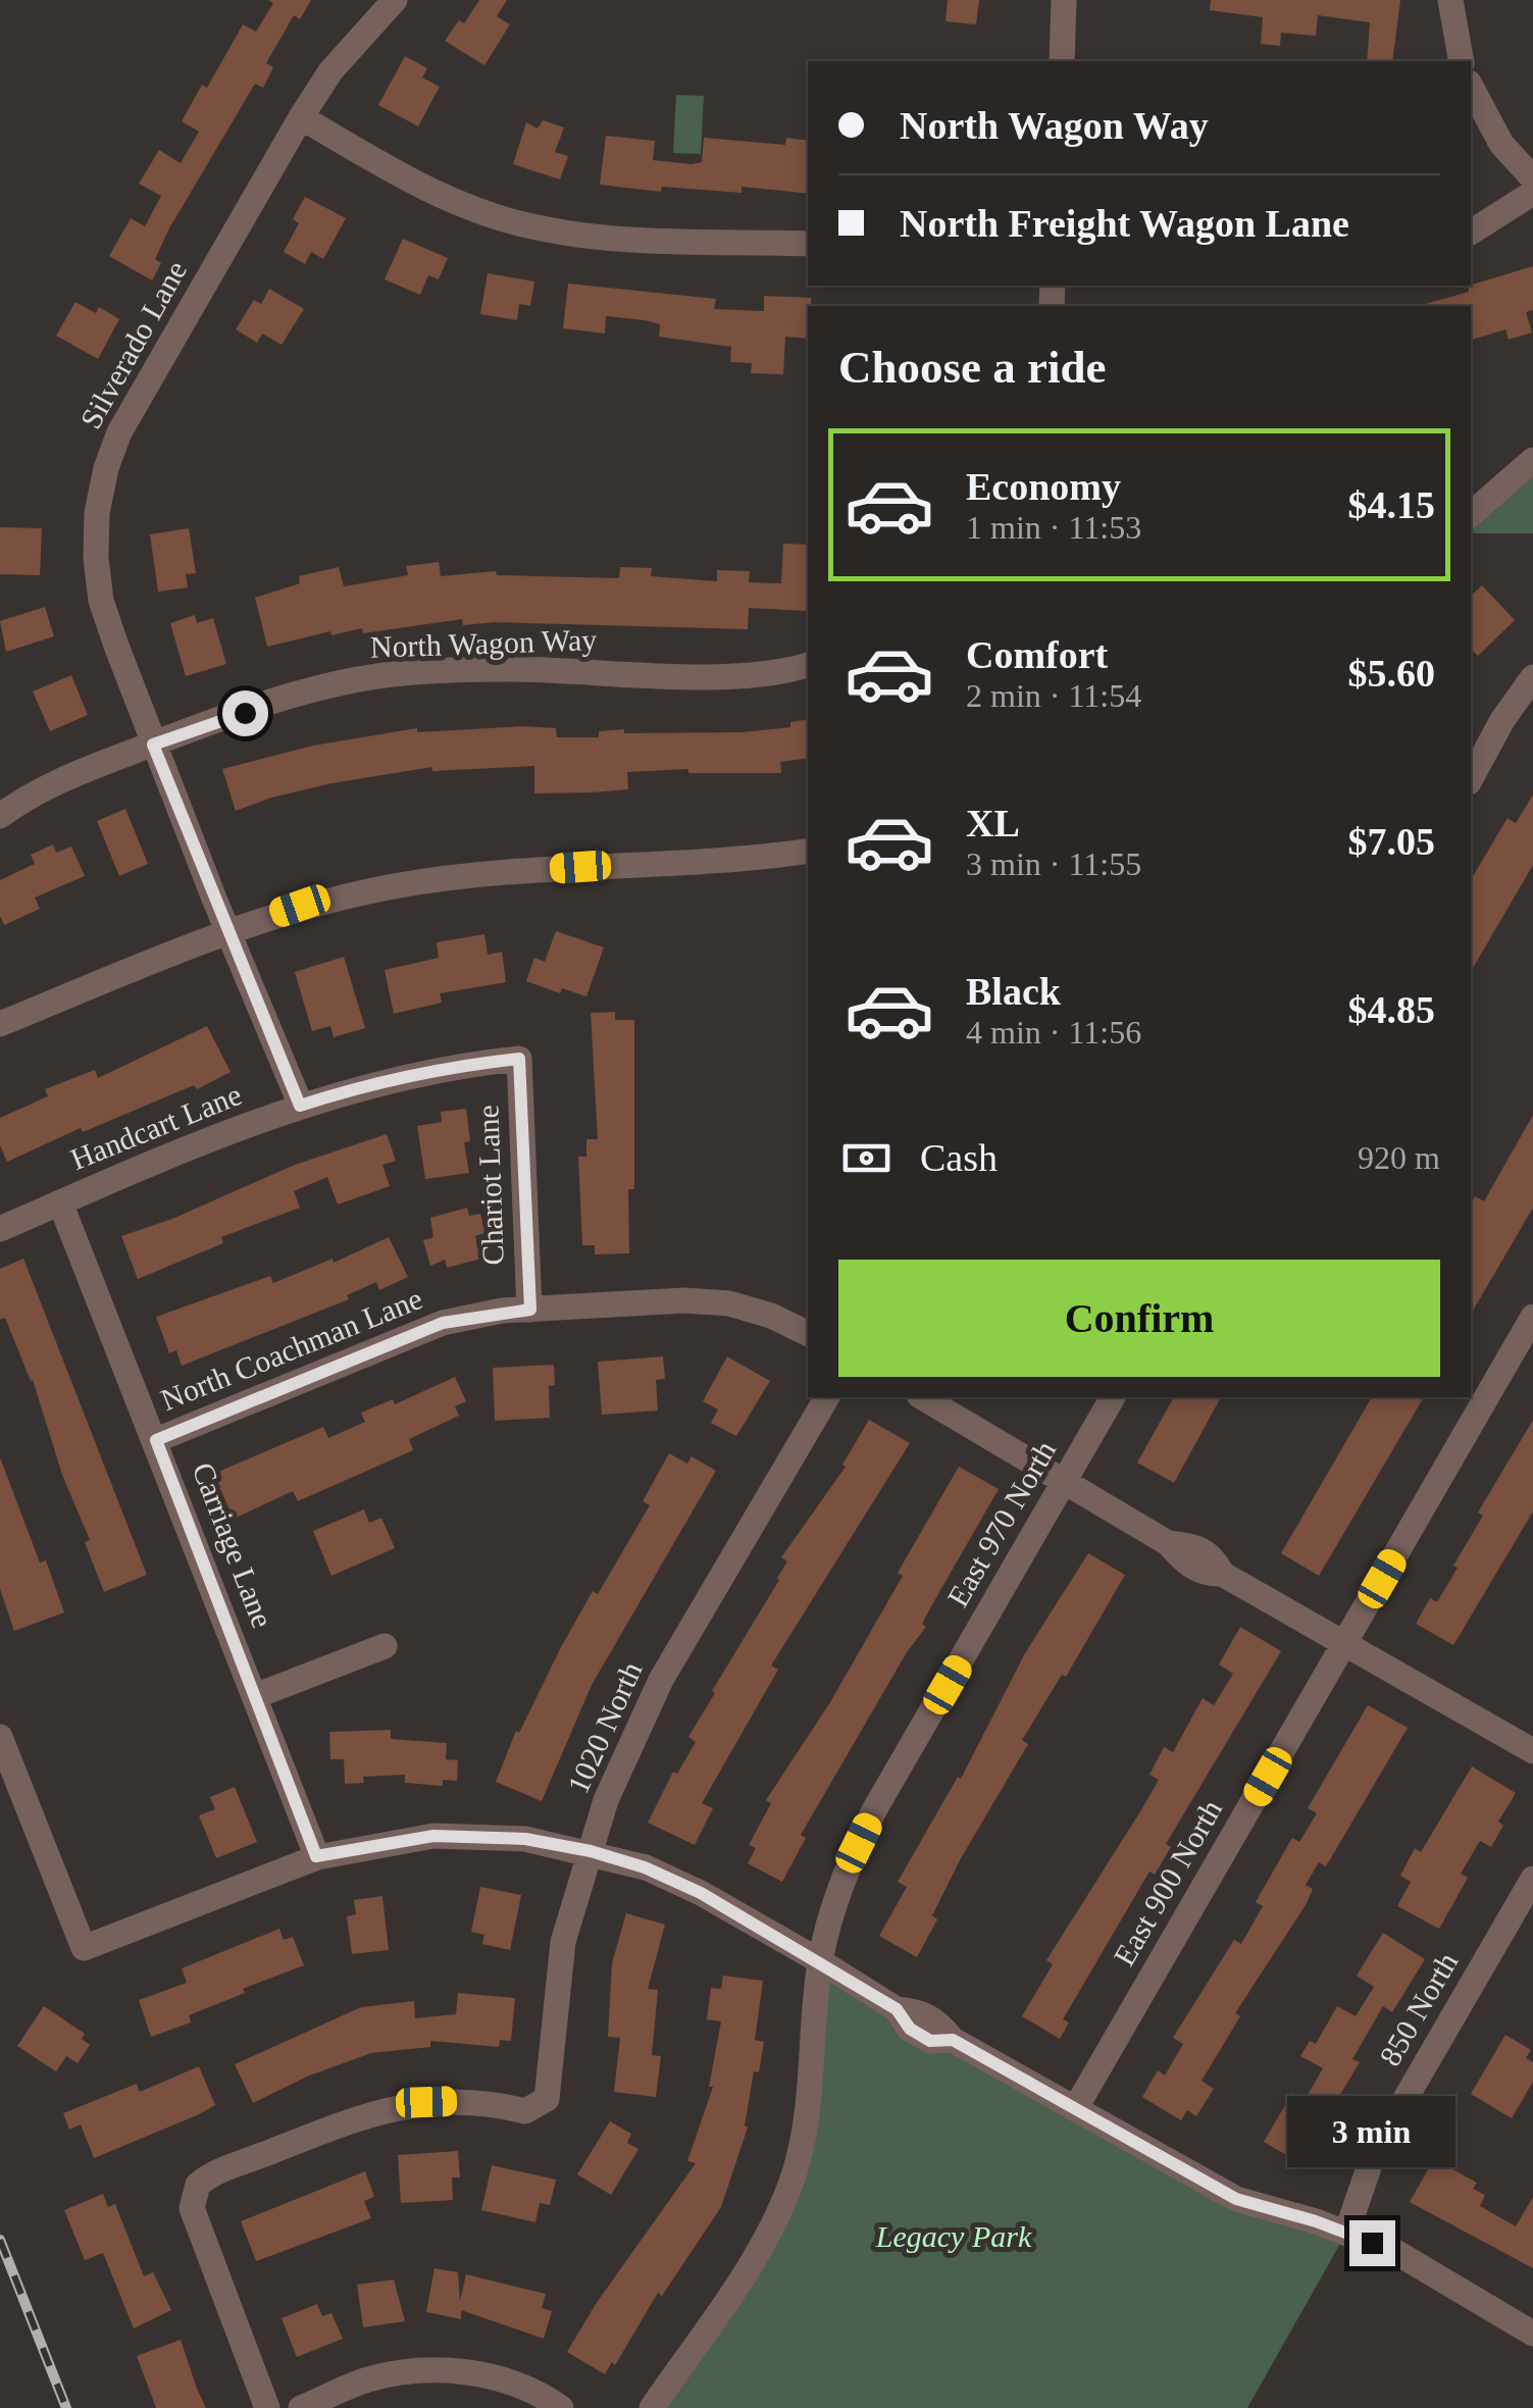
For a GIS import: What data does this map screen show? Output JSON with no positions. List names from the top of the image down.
{
  "streets": {
    "street": [
      "Silverado Lane",
      "North Wagon Way",
      "Handcart Lane",
      "Chariot Lane",
      "North Coachman Lane",
      "East 970 North",
      "Carriage Lane",
      "1020 North",
      "East 900 North",
      "850 North"
    ]
  },
  "crossings": [
    ["Silverado Lane", "North Wagon Way"],
    ["Silverado Lane", "Handcart Lane"],
    ["Handcart Lane", "Chariot Lane"],
    ["Handcart Lane", "Carriage Lane"],
    ["Chariot Lane", "North Coachman Lane"],
    ["North Coachman Lane", "Carriage Lane"]
  ],
  "parks": ["Legacy Park"],
  "page": {
    "banner": ["North Wagon Way", "North Freight Wagon Lane"],
    "heading": "Choose a ride",
    "list": [
      {
        "name": "Economy",
        "note": "1 min · 11:53",
        "value": "$4.15"
      },
      {
        "name": "Comfort",
        "note": "2 min · 11:54",
        "value": "$5.60"
      },
      {
        "name": "XL",
        "note": "3 min · 11:55",
        "value": "$7.05"
      },
      {
        "name": "Black",
        "note": "4 min · 11:56",
        "value": "$4.85"
      }
    ],
    "pay": ["Cash", "920 m"],
    "buttons": "Confirm",
    "bubble": "3 min"
  }
}
